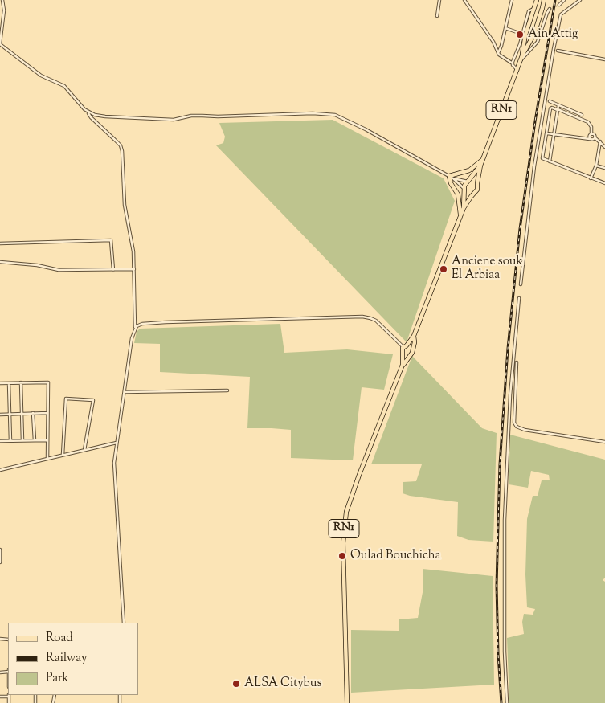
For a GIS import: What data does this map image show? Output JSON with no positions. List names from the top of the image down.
{
  "streets": {
    "main road": ["RN1"]
  },
  "places": [
    "Ain Attig",
    "Anciene souk El Arbiaa",
    "Oulad Bouchicha",
    "ALSA Citybus"
  ],
  "legend": ["Road", "Railway", "Park"]
}
